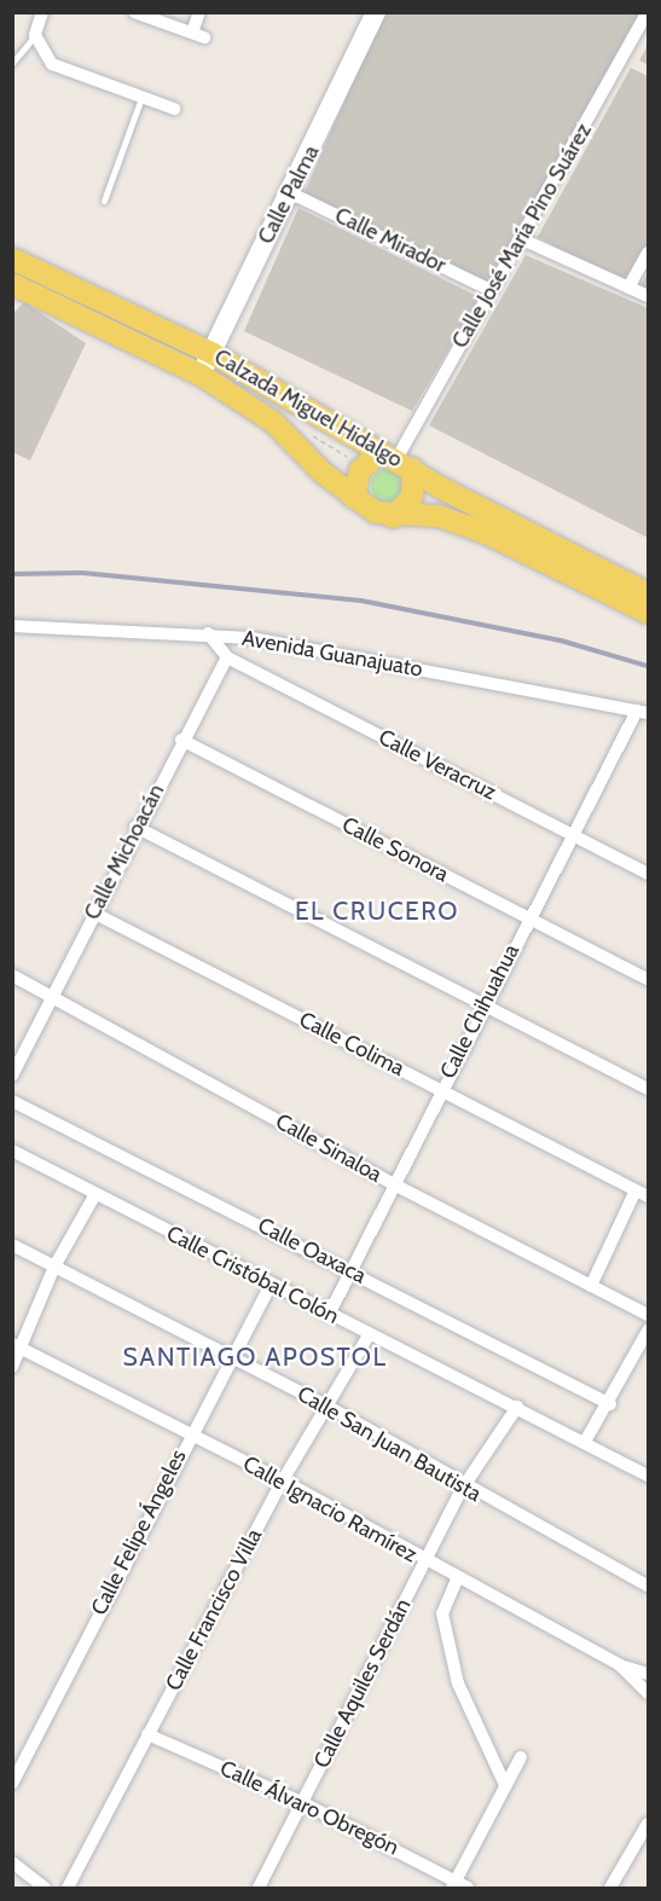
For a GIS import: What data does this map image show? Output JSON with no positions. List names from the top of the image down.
{
  "streets": {
    "main road": ["Calzada Miguel Hidalgo"],
    "street": [
      "Calle Palma",
      "Calle José María Pino Suárez",
      "Calle Mirador",
      "Avenida Guanajuato",
      "Calle Veracruz",
      "Calle Sonora",
      "Calle Michoacán",
      "Calle Chihuahua",
      "Calle Colima",
      "Calle Sinaloa",
      "Calle Oaxaca",
      "Calle Cristóbal Colón",
      "Calle San Juan Bautista",
      "Calle Ignacio Ramírez",
      "Calle Felipe Ángeles",
      "Calle Francisco Villa",
      "Calle Aquiles Serdán",
      "Calle Álvaro Obregón"
    ]
  },
  "crossings": [
    ["Calle Palma", "Calle Mirador"],
    ["Calle Palma", "Calzada Miguel Hidalgo"],
    ["Calle José María Pino Suárez", "Calle Mirador"],
    ["Calle José María Pino Suárez", "Calzada Miguel Hidalgo"],
    ["Avenida Guanajuato", "Calle Chihuahua"],
    ["Calle Veracruz", "Calle Michoacán"],
    ["Calle Veracruz", "Calle Chihuahua"],
    ["Calle Sonora", "Calle Michoacán"],
    ["Calle Sonora", "Calle Chihuahua"],
    ["Calle Michoacán", "Calle Colima"],
    ["Calle Michoacán", "Calle Sinaloa"],
    ["Calle Chihuahua", "Calle Colima"],
    ["Calle Chihuahua", "Calle Sinaloa"],
    ["Calle Chihuahua", "Calle Oaxaca"],
    ["Calle Chihuahua", "Calle Cristóbal Colón"],
    ["Calle Cristóbal Colón", "Calle Felipe Ángeles"],
    ["Calle Cristóbal Colón", "Calle Francisco Villa"],
    ["Calle Cristóbal Colón", "Calle Aquiles Serdán"],
    ["Calle San Juan Bautista", "Calle Felipe Ángeles"],
    ["Calle San Juan Bautista", "Calle Francisco Villa"],
    ["Calle San Juan Bautista", "Calle Aquiles Serdán"],
    ["Calle Ignacio Ramírez", "Calle Felipe Ángeles"],
    ["Calle Ignacio Ramírez", "Calle Francisco Villa"],
    ["Calle Ignacio Ramírez", "Calle Aquiles Serdán"],
    ["Calle Francisco Villa", "Calle Álvaro Obregón"],
    ["Calle Aquiles Serdán", "Calle Álvaro Obregón"]
  ],
  "districts": ["EL CRUCERO", "SANTIAGO APOSTOL"]
}
